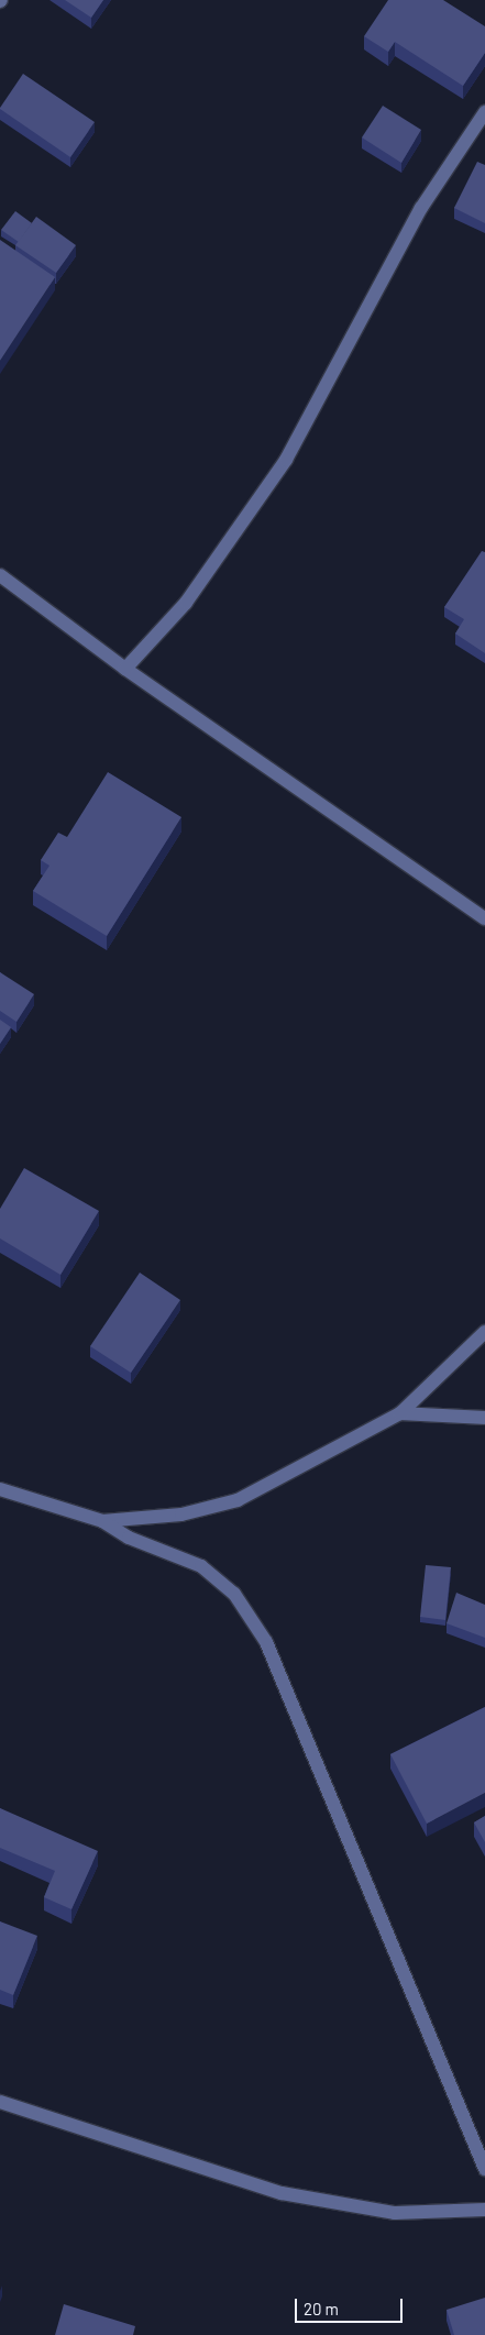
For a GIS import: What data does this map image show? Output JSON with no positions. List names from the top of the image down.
{
  "scale_bar": "20 m"
}
